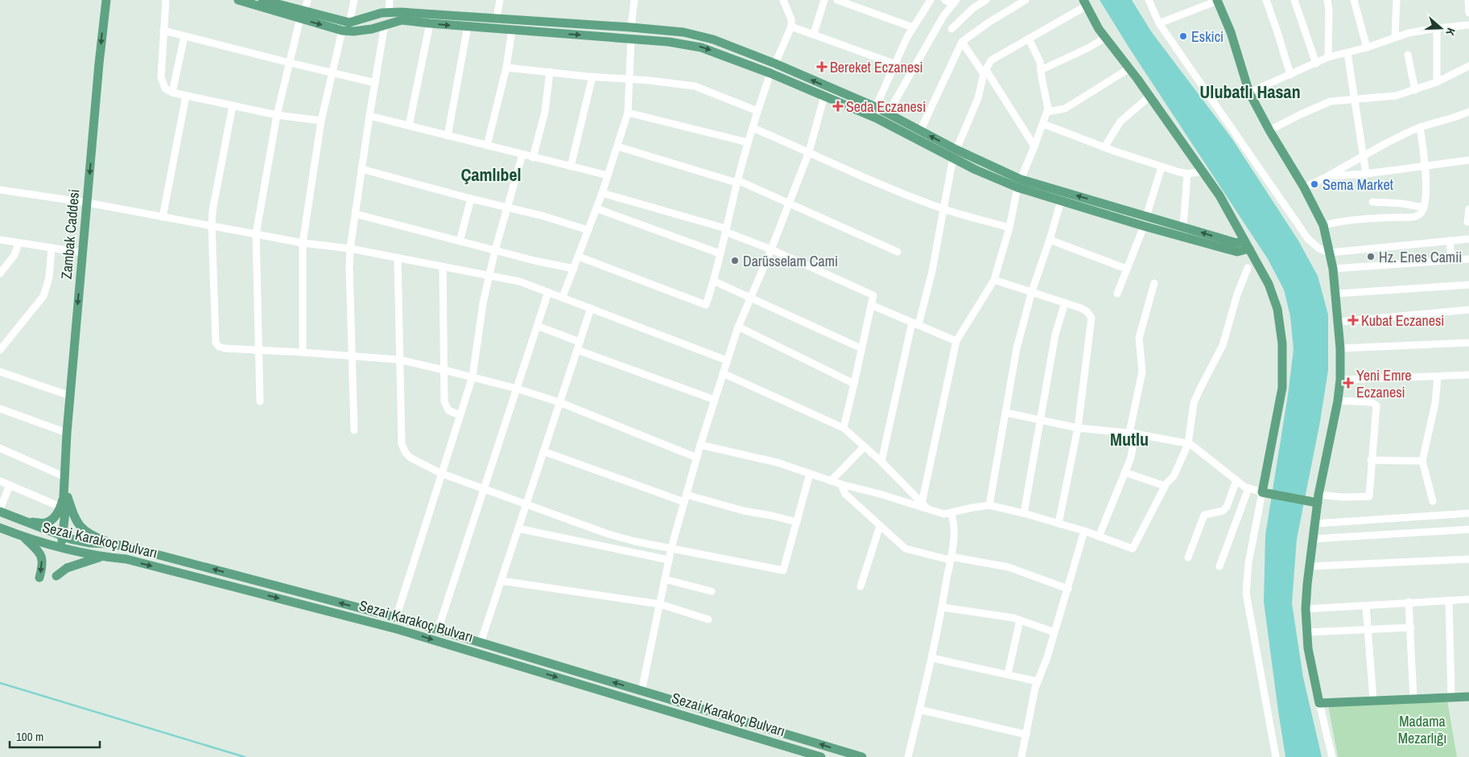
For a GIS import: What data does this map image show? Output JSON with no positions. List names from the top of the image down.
{
  "streets": {
    "main road": ["Zambak Caddesi", "Sezai Karakoç Bulvarı"]
  },
  "one_way": ["Zambak Caddesi"],
  "districts": ["Ulubatlı Hasan", "Çamlıbel", "Mutlu"],
  "parks": ["Madama Mezarlığı"],
  "places": {
    "other": [
      "Eskici",
      "Sema Market",
      "Hz. Enes Camii",
      "Darüsselam Cami"
    ],
    "health": [
      "Bereket Eczanesi",
      "Seda Eczanesi",
      "Kubat Eczanesi",
      "Yeni Emre Eczanesi"
    ]
  },
  "scale_bar": "100 m",
  "north": "right"
}
